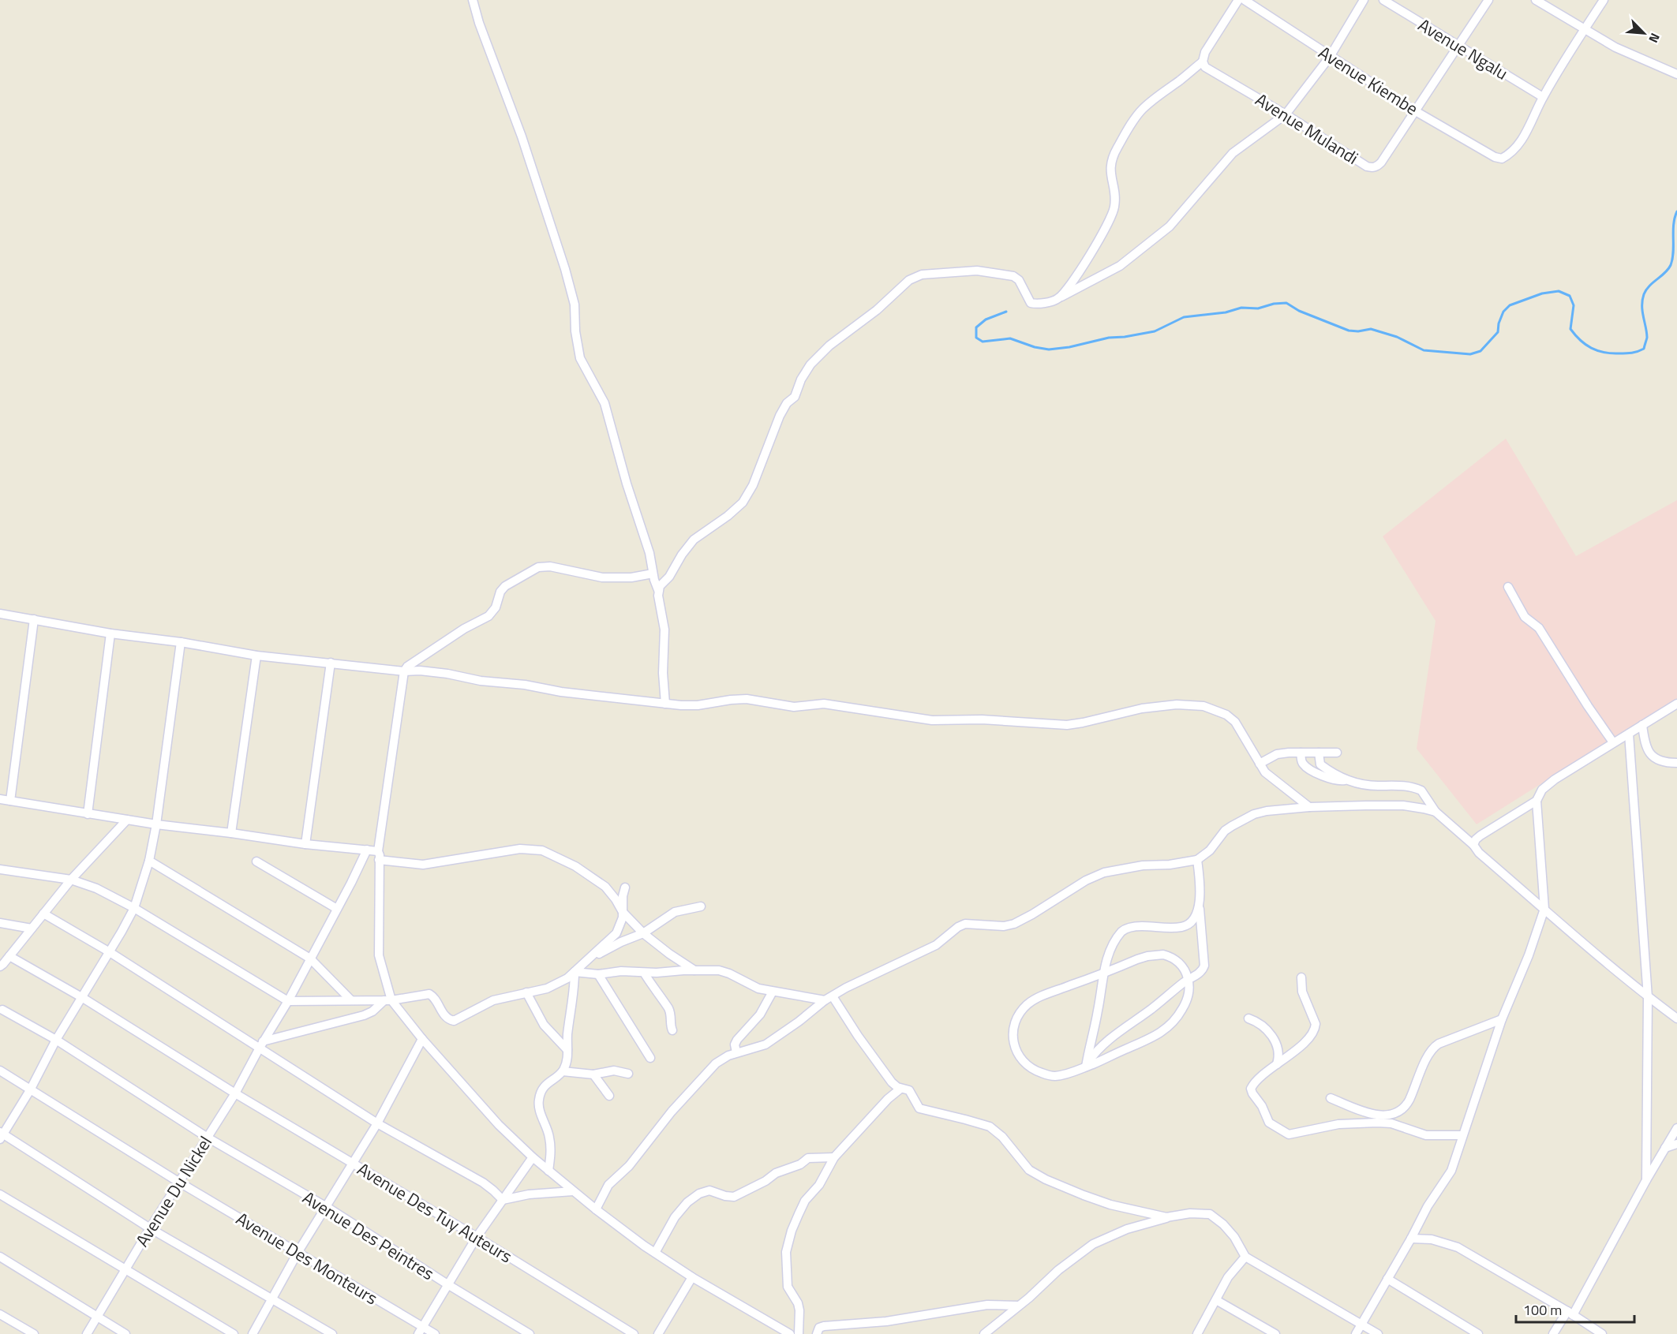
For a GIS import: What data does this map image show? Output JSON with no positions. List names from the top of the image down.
{
  "streets": {
    "street": [
      "Avenue Ngalu",
      "Avenue Kiembe",
      "Avenue Mulandi",
      "Avenue Du Nickel",
      "Avenue Des Tuy Auteurs",
      "Avenue Des Peintres",
      "Avenue Des Monteurs"
    ]
  },
  "crossings": [
    ["Avenue Ngalu", "Avenue Kiembe"],
    ["Avenue Ngalu", "Avenue Mulandi"],
    ["Avenue Kiembe", "Avenue Mulandi"],
    ["Avenue Du Nickel", "Avenue Des Tuy Auteurs"],
    ["Avenue Du Nickel", "Avenue Des Peintres"],
    ["Avenue Du Nickel", "Avenue Des Monteurs"]
  ],
  "scale_bar": "100 m",
  "north": "bottom right"
}
